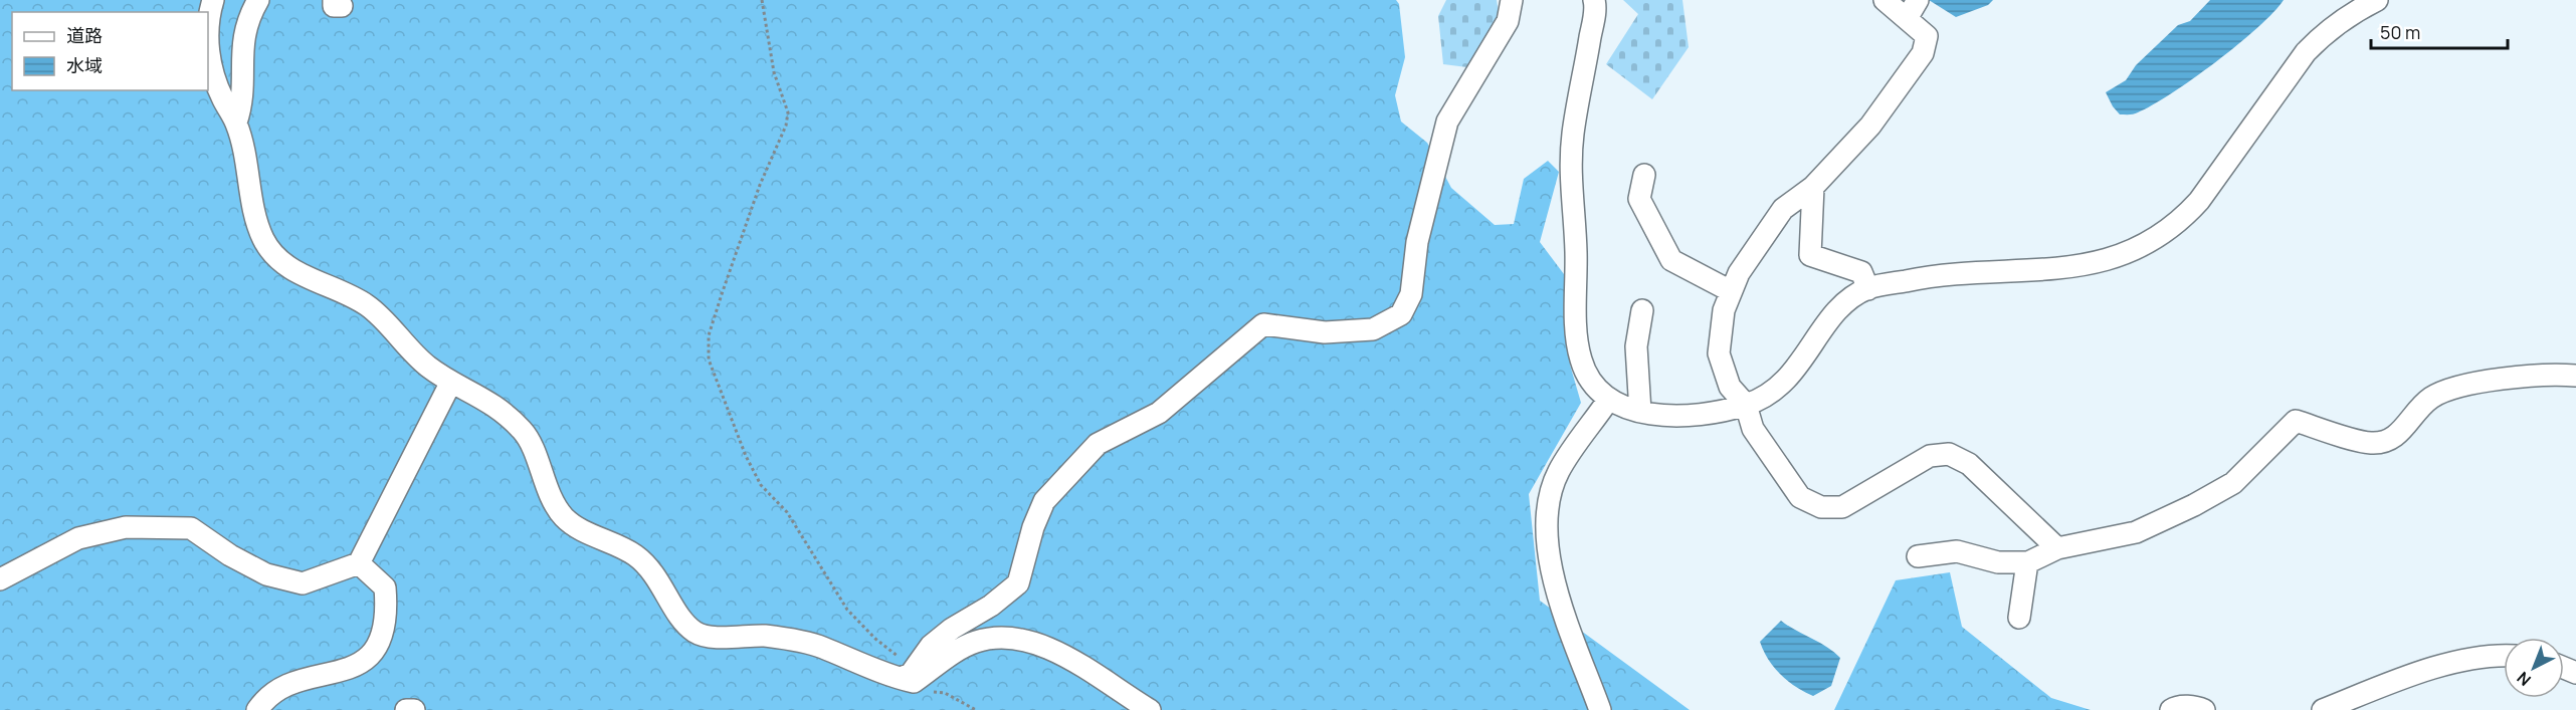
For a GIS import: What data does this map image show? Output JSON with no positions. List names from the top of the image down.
{
  "legend": ["道路", "水域"],
  "scale_bar": "50 m",
  "north": "bottom left"
}
